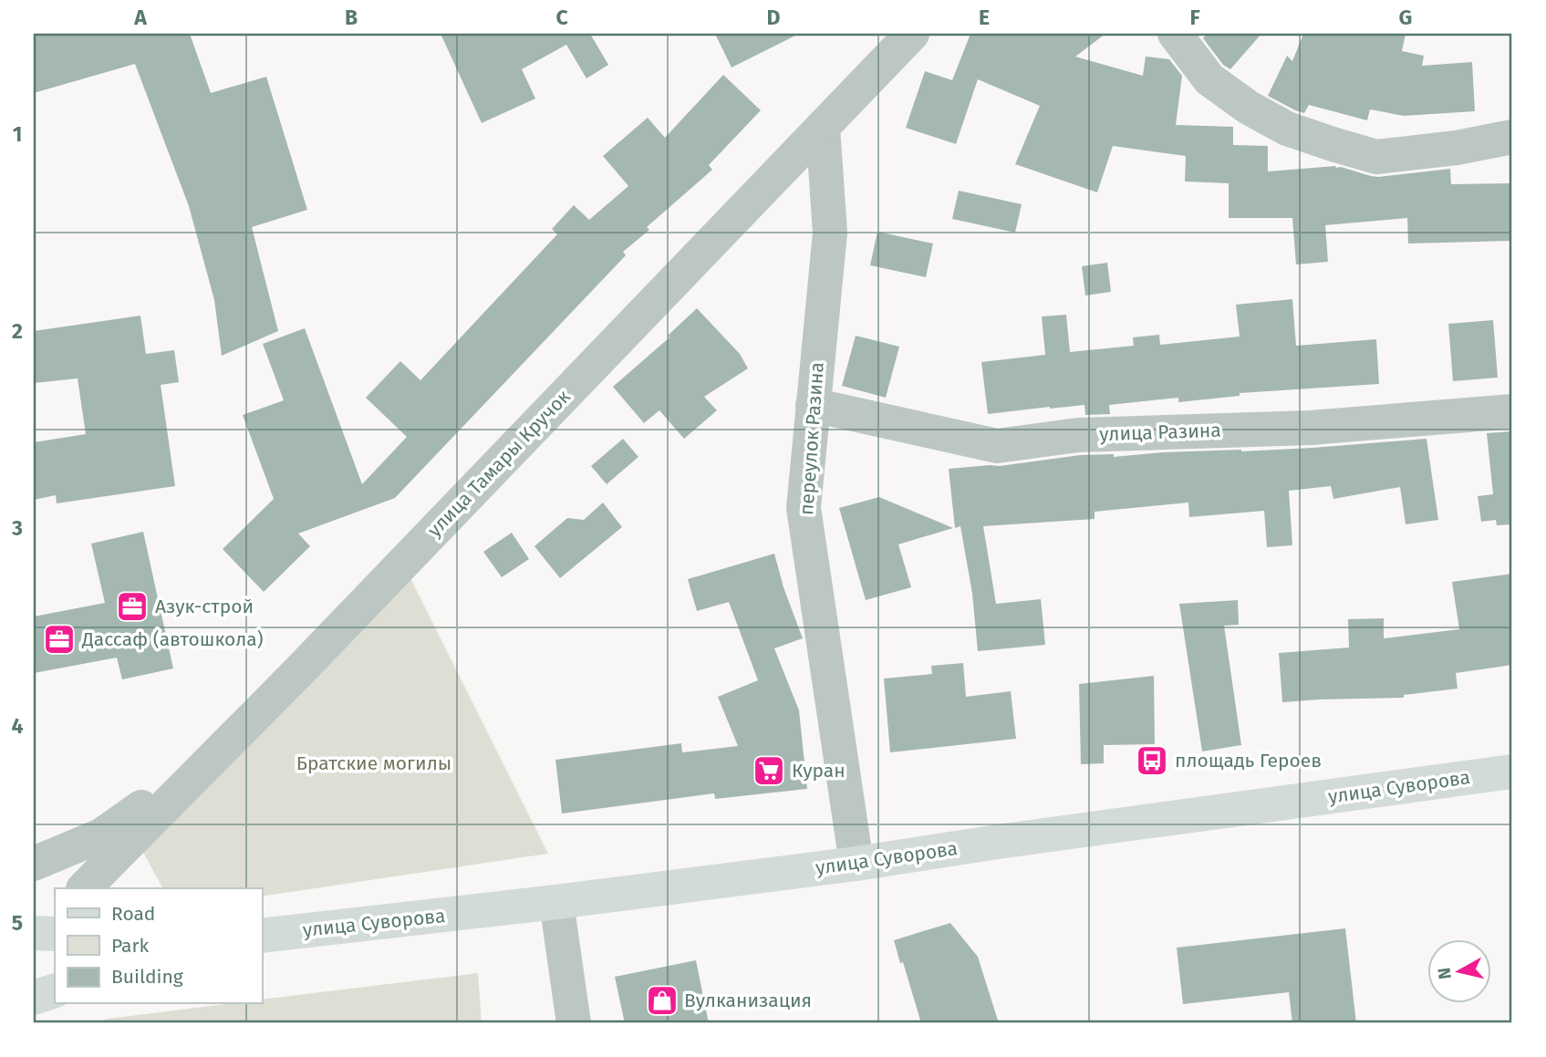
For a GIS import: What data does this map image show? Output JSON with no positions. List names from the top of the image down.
{
  "streets": {
    "main road": ["улица Суворова"],
    "street": ["улица Разина", "переулок Разина", "улица Тамары Кручок"]
  },
  "crossings": [
    ["улица Разина", "переулок Разина"],
    ["переулок Разина", "улица Тамары Кручок"],
    ["переулок Разина", "улица Суворова"]
  ],
  "parks": ["Братские могилы"],
  "places": {
    "office": ["Азук-строй", "Дассаф (автошкола)"],
    "bus stop": ["площадь Героев"],
    "supermarket": ["Куран"],
    "shop": ["Вулканизация"]
  },
  "legend": ["Road", "Park", "Building"],
  "north": "left",
  "grid": {
    "columns": [
      "A",
      "B",
      "C",
      "D",
      "E",
      "F",
      "G"
    ],
    "rows": [
      "1",
      "2",
      "3",
      "4",
      "5"
    ]
  }
}
